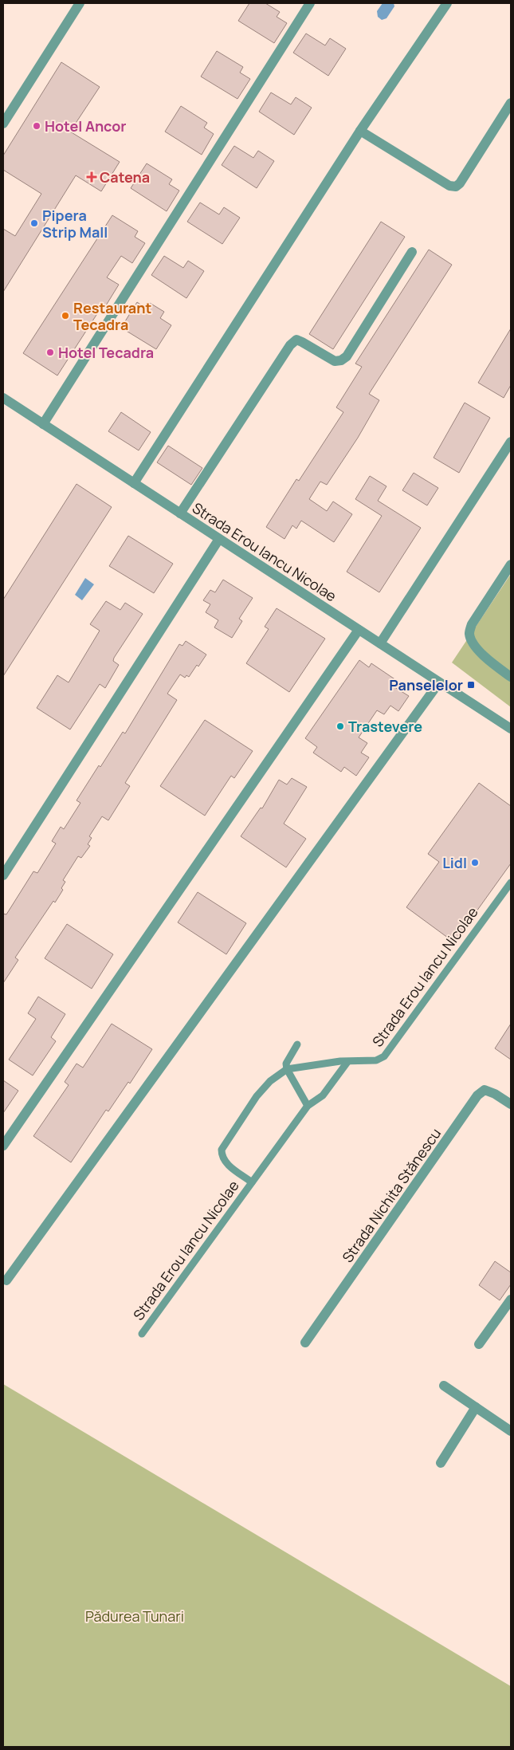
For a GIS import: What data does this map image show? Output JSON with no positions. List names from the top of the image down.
{
  "streets": {
    "street": ["Strada Erou Iancu Nicolae", "Strada Nichita Stănescu"]
  },
  "parks": ["Pădurea Tunari"],
  "places": {
    "other": [
      "Hotel Ancor",
      "Pipera Strip Mall",
      "Restaurant Tecadra",
      "Hotel Tecadra",
      "Trastevere",
      "Lidl"
    ],
    "health": ["Catena"],
    "transit": ["Panselelor"]
  }
}
